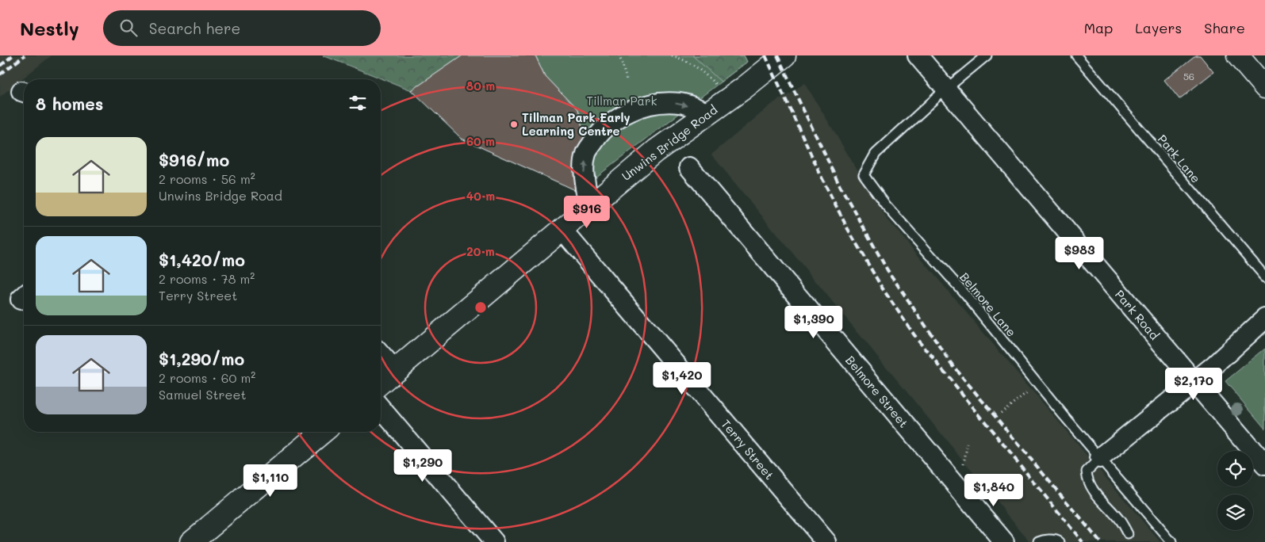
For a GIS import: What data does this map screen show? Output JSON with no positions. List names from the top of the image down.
{
  "streets": {
    "main road": ["Unwins Bridge Road"],
    "street": ["Park Road", "Belmore Street", "Terry Street"],
    "lane": ["Park Lane", "Belmore Lane"]
  },
  "crossings": [
    ["Unwins Bridge Road", "Terry Street"],
    ["Belmore Lane", "Park Road"]
  ],
  "parks": ["Tillman Park"],
  "places": ["Tillman Park Early Learning Centre"],
  "house_numbers": ["56"],
  "page": {
    "header": "Nestly",
    "search": "Search here",
    "nav": ["Map", "Layers", "Share"],
    "heading": "8 homes",
    "list": [
      {
        "name": "$916/mo",
        "note": "2 rooms · 56 m² · Unwins Bridge Road"
      },
      {
        "name": "$1,420/mo",
        "note": "2 rooms · 78 m² · Terry Street"
      },
      {
        "name": "$1,290/mo",
        "note": "2 rooms · 60 m² · Samuel Street"
      }
    ],
    "price": [
      "$916",
      "$983",
      "$1,390",
      "$1,420",
      "$2,170",
      "$1,290",
      "$1,110",
      "$1,840"
    ]
  },
  "rings": [
    "80 m",
    "60 m",
    "40 m",
    "20 m"
  ]
}
